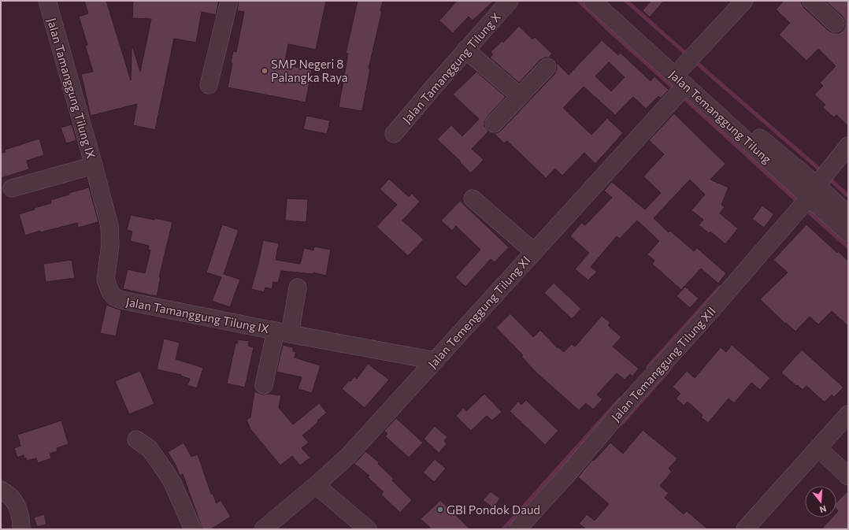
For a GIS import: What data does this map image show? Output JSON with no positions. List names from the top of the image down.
{
  "streets": {
    "street": [
      "Jalan Tamanggung Tilung X",
      "Jalan Tamanggung Tilung IX",
      "Jalan Temanggung Tilung",
      "Jalan Temenggung Tilung XI",
      "Jalan Temanggung Tilung XII"
    ]
  },
  "crossings": [
    ["Jalan Tamanggung Tilung IX", "Jalan Temenggung Tilung XI"],
    ["Jalan Temanggung Tilung", "Jalan Temenggung Tilung XI"],
    ["Jalan Temanggung Tilung", "Jalan Temanggung Tilung XII"]
  ],
  "places": ["SMP Negeri 8 Palangka Raya", "GBI Pondok Daud"],
  "north": "bottom"
}
